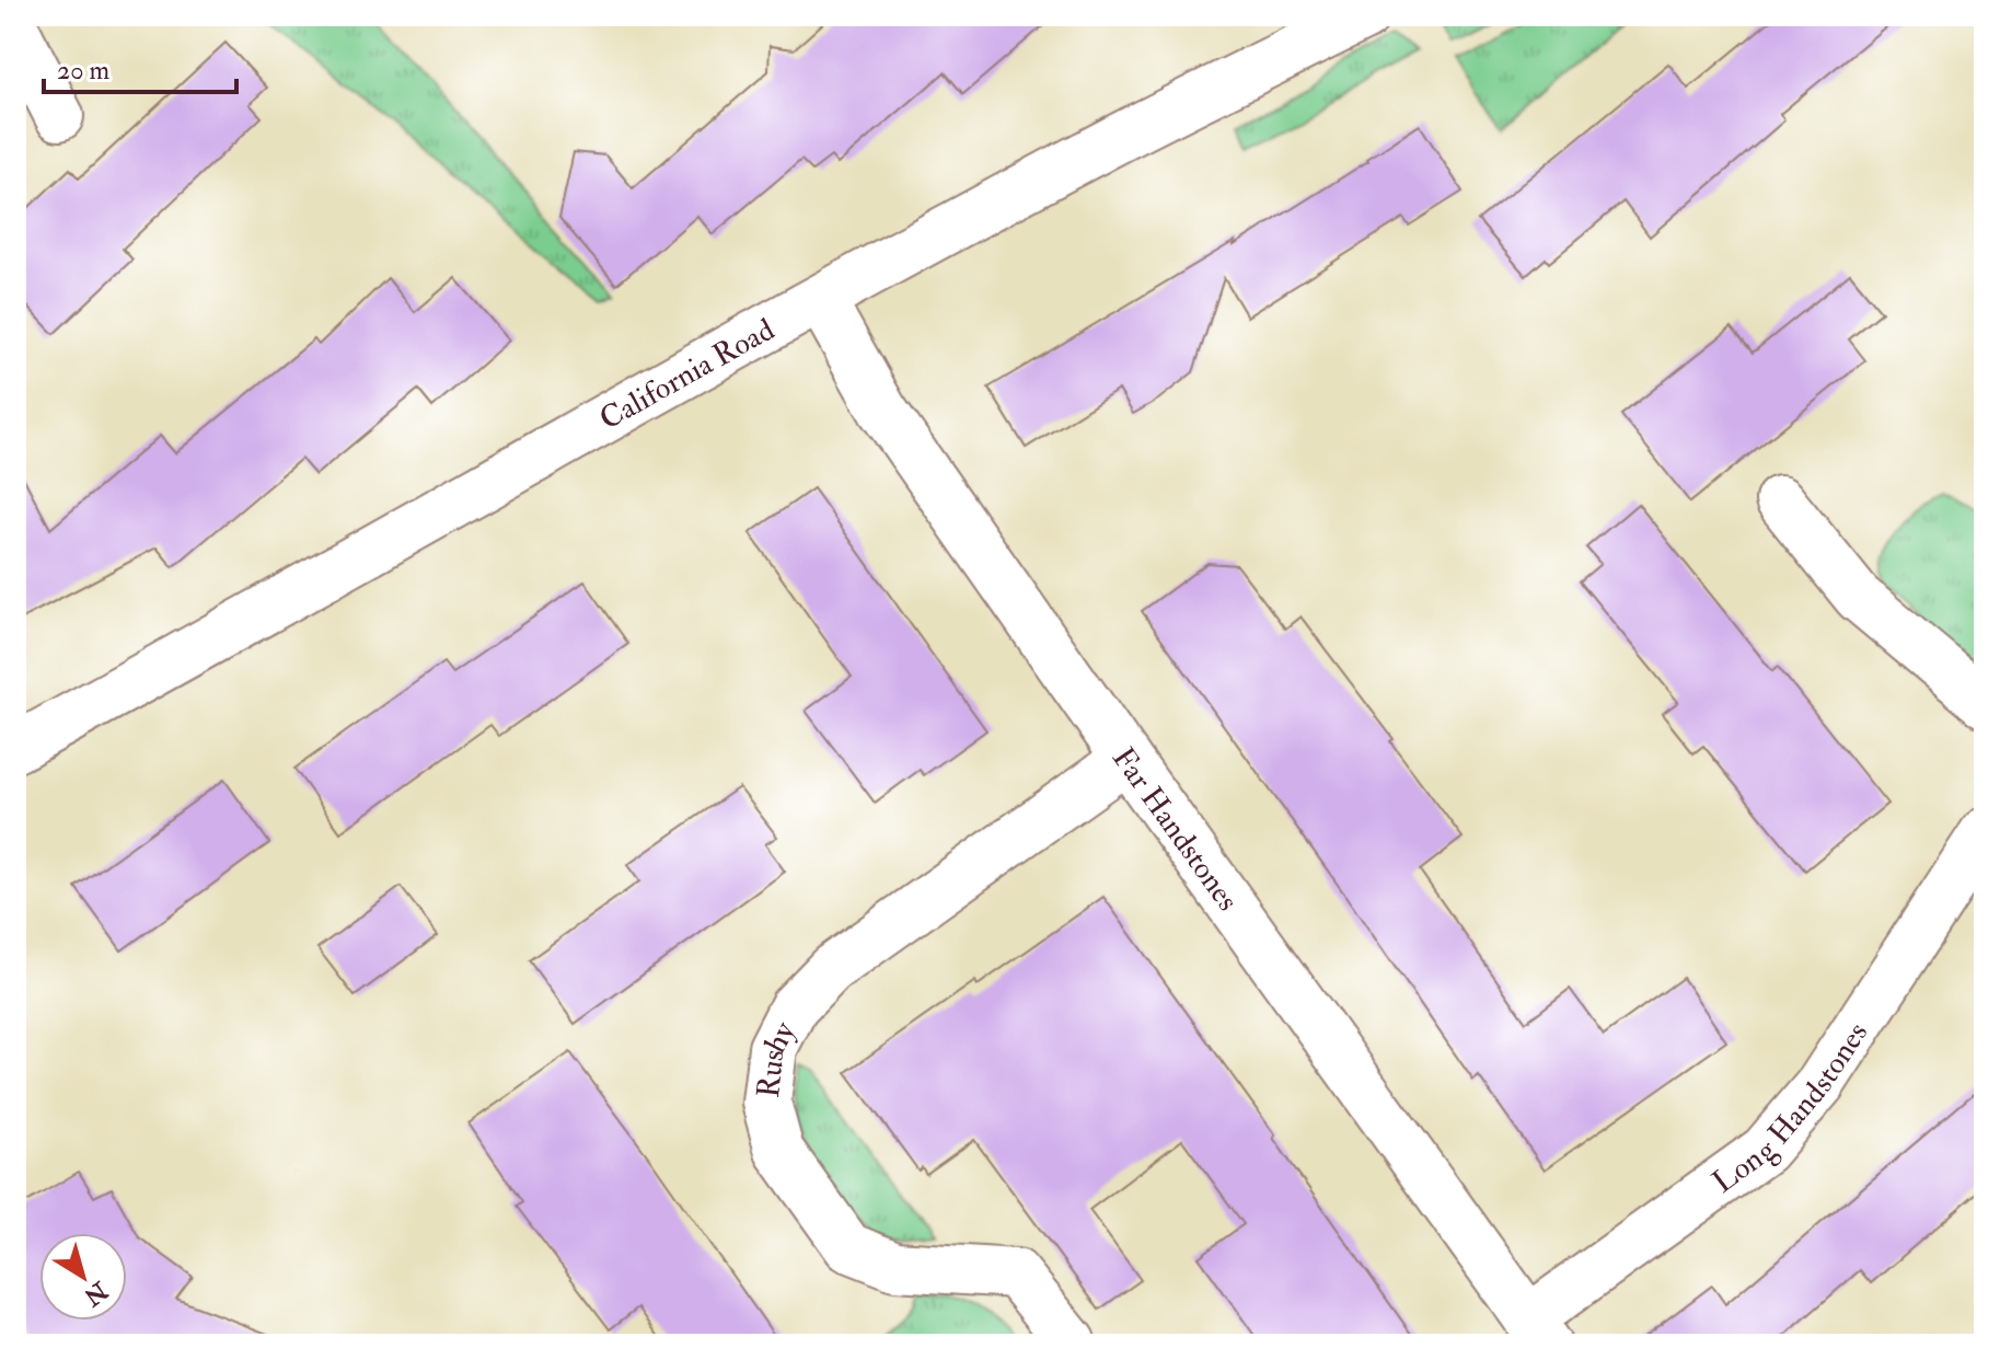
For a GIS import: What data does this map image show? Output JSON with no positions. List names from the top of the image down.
{
  "streets": {
    "street": [
      "California Road",
      "Far Handstones",
      "Rushy",
      "Long Handstones"
    ]
  },
  "crossings": [
    ["California Road", "Far Handstones"],
    ["Far Handstones", "Rushy"],
    ["Far Handstones", "Long Handstones"]
  ],
  "scale_bar": "20 m",
  "north": "bottom right"
}
